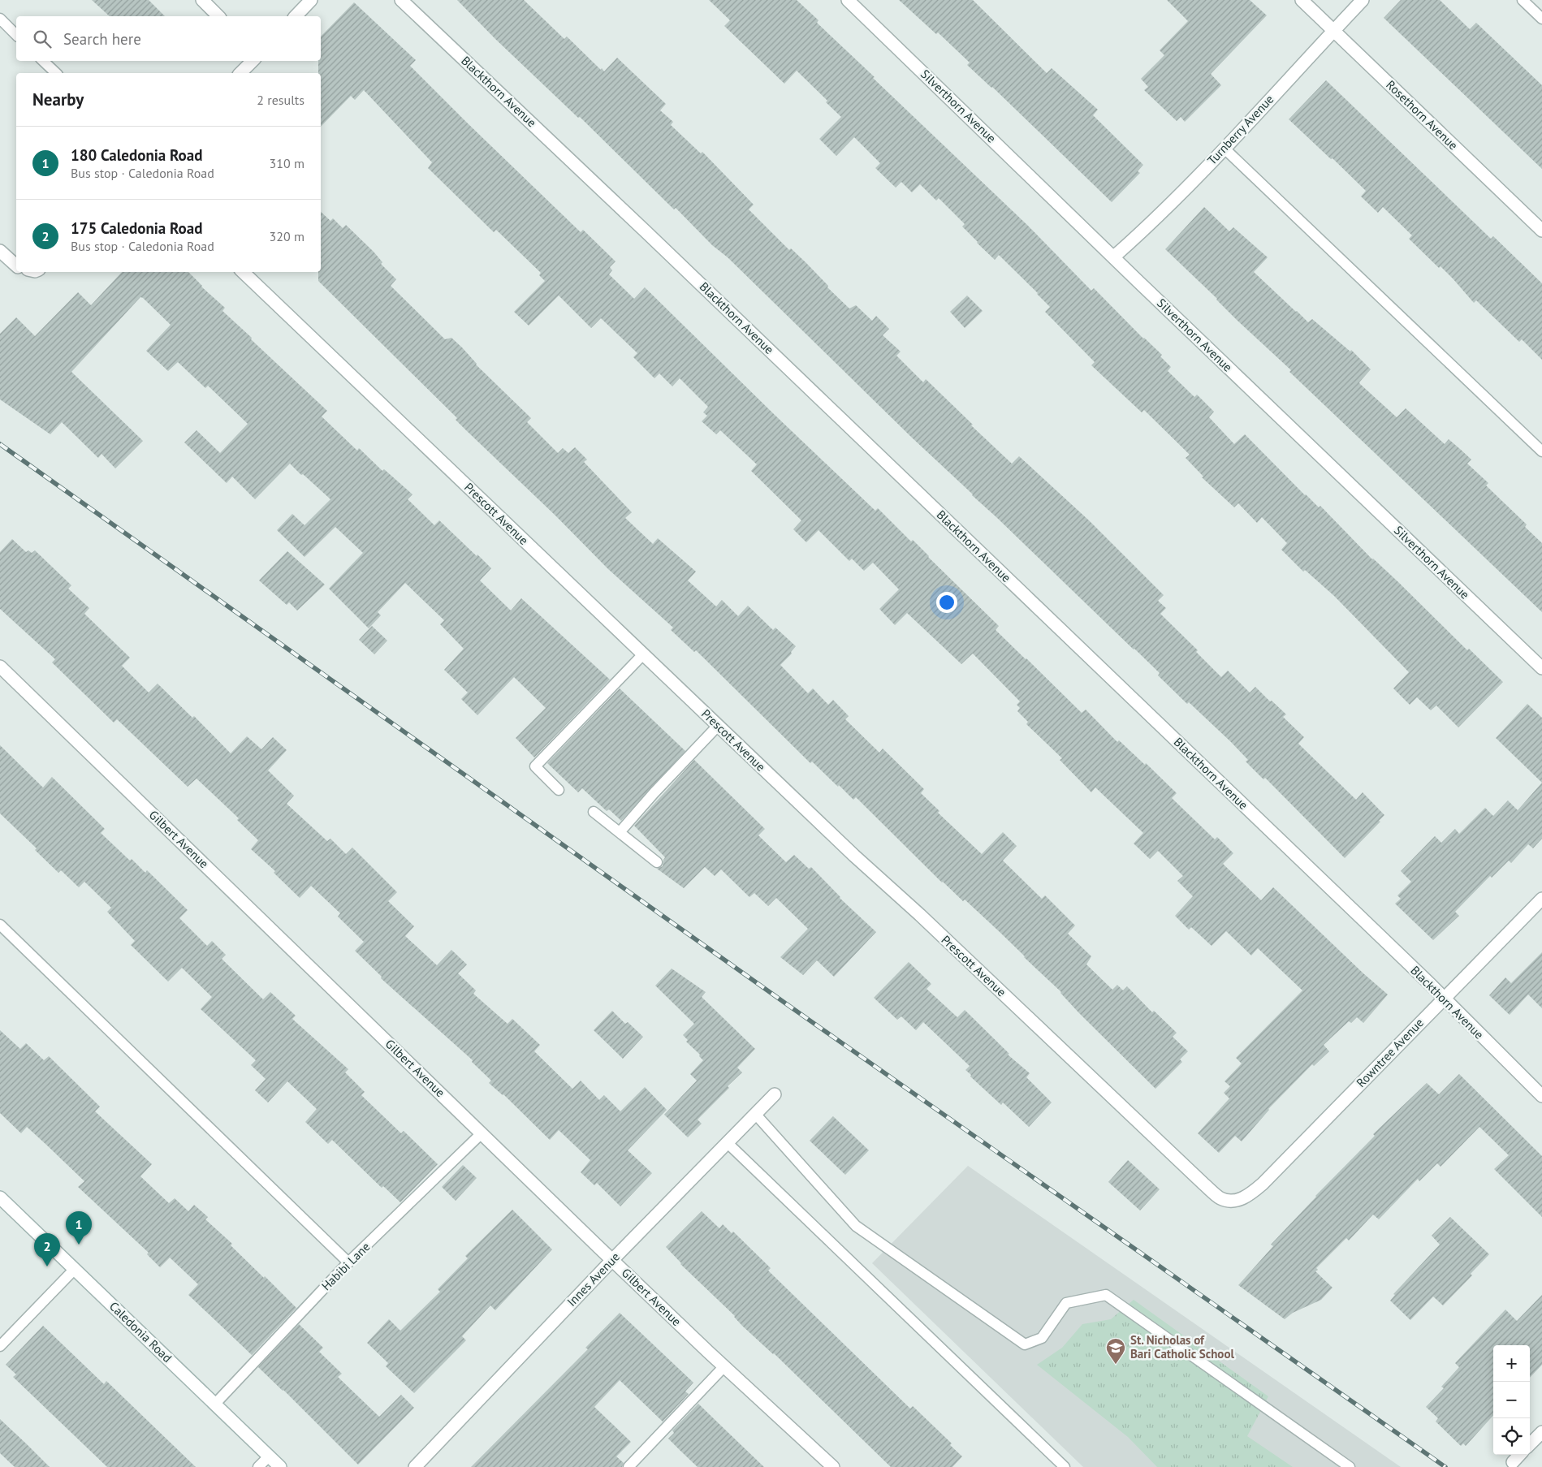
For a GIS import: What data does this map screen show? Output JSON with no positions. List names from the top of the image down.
{
  "streets": {
    "street": [
      "Blackthorn Avenue",
      "Silverthorn Avenue",
      "Rosethorn Avenue",
      "Turnberry Avenue",
      "Prescott Avenue",
      "Gilbert Avenue",
      "Rowntree Avenue",
      "Innes Avenue",
      "Caledonia Road"
    ],
    "lane": ["Habibi Lane"]
  },
  "crossings": [
    ["Blackthorn Avenue", "Rowntree Avenue"],
    ["Silverthorn Avenue", "Turnberry Avenue"],
    ["Rosethorn Avenue", "Turnberry Avenue"],
    ["Prescott Avenue", "Rowntree Avenue"],
    ["Gilbert Avenue", "Habibi Lane"],
    ["Gilbert Avenue", "Innes Avenue"],
    ["Habibi Lane", "Caledonia Road"]
  ],
  "places": {
    "school or university": ["St. Nicholas of Bari Catholic School"]
  },
  "page": {
    "search": "Search here",
    "heading": ["Nearby", "2 results"],
    "list": [
      {
        "mark": "1",
        "name": "180 Caledonia Road",
        "note": "Bus stop · Caledonia Road",
        "value": "310 m"
      },
      {
        "mark": "2",
        "name": "175 Caledonia Road",
        "note": "Bus stop · Caledonia Road",
        "value": "320 m"
      }
    ],
    "pins": ["1", "2"],
    "map_buttons": ["+", "−"]
  }
}
